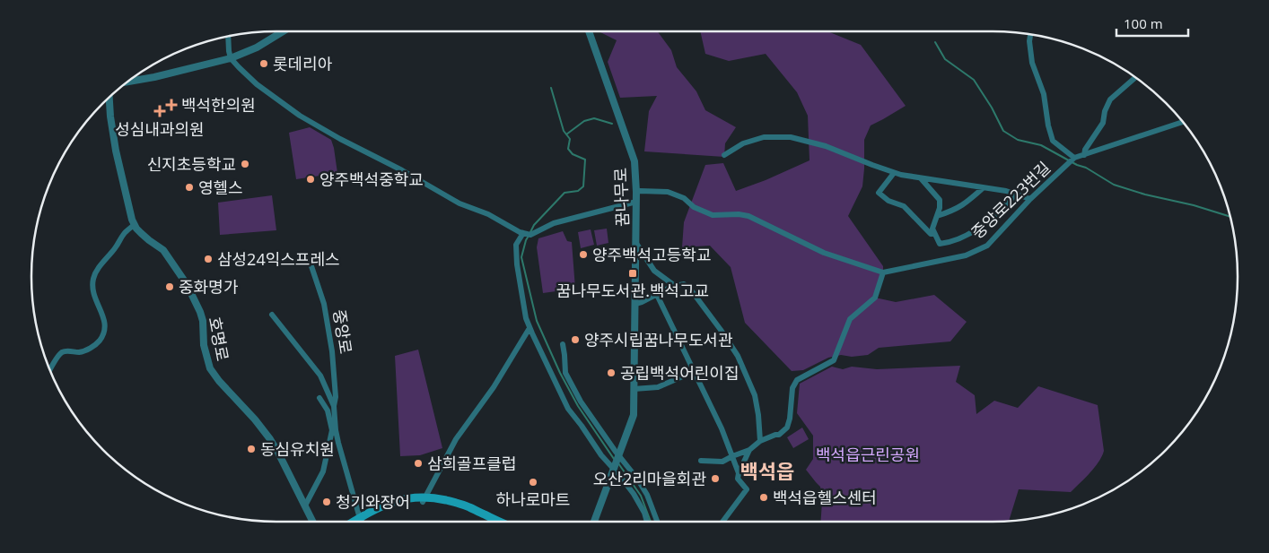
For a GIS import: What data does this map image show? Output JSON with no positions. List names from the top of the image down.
{
  "streets": {
    "street": [
      "꿈나무로",
      "중앙로223번길",
      "중앙로",
      "호명로"
    ]
  },
  "districts": ["백석읍"],
  "parks": ["백석읍근린공원"],
  "places": {
    "other": [
      "롯데리아",
      "신지초등학교",
      "양주백석중학교",
      "영헬스",
      "양주백석고등학교",
      "삼성24익스프레스",
      "중화명가",
      "양주시립꿈나무도서관",
      "공립백석어린이집",
      "동심유치원",
      "삼희골프클럽",
      "오산2리마을회관",
      "하나로마트",
      "백석읍헬스센터",
      "청기와장어"
    ],
    "health": ["백석한의원", "성심내과의원"],
    "transit": ["꿈나무도서관.백석고교"]
  },
  "scale_bar": "100 m"
}
